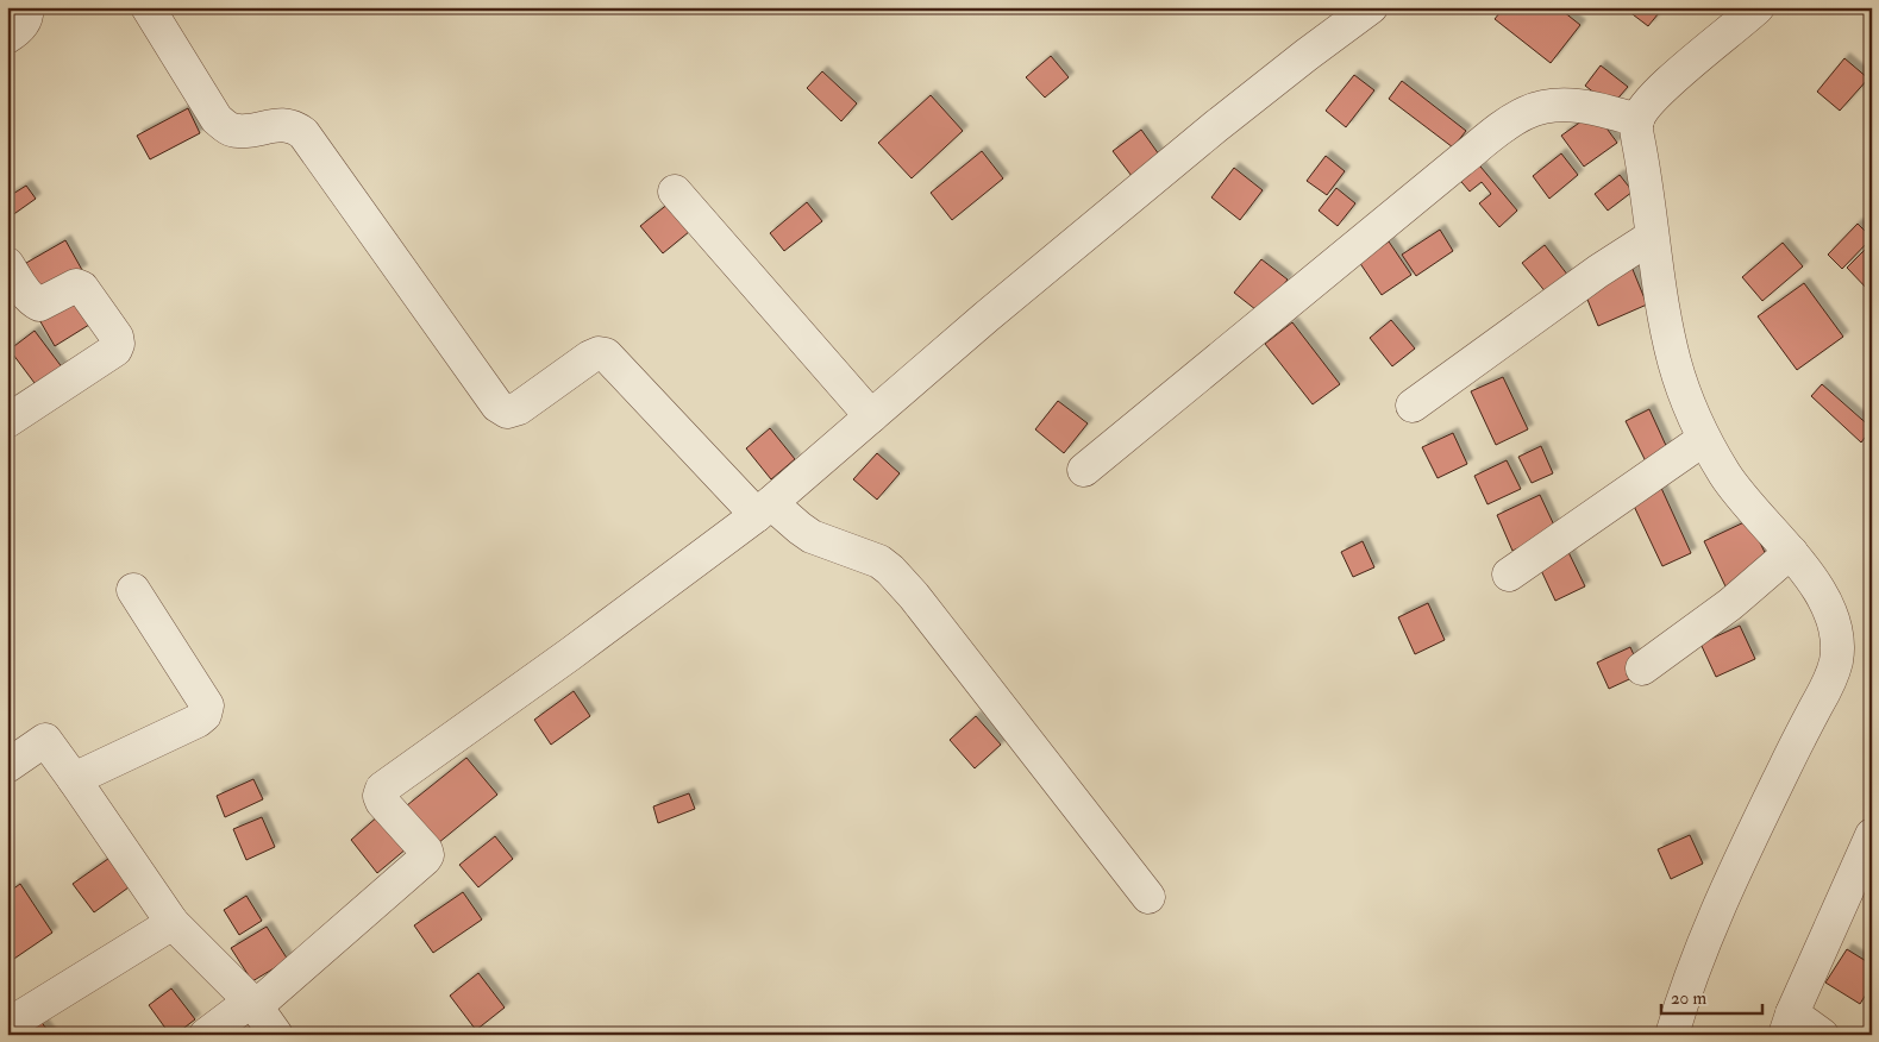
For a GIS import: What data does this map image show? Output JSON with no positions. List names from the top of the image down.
{
  "scale_bar": "20 m"
}
